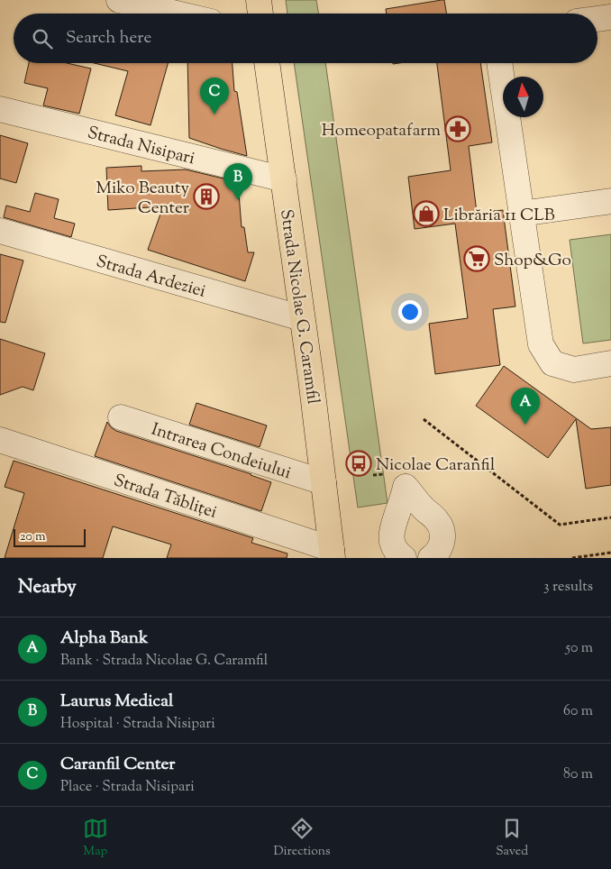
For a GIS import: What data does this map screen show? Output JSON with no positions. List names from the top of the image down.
{
  "streets": {
    "main road": ["Strada Nicolae G. Caramfil"],
    "street": [
      "Strada Nisipari",
      "Strada Ardeziei",
      "Intrarea Condeiului",
      "Strada Tăbliței"
    ]
  },
  "crossings": [
    ["Strada Nisipari", "Strada Nicolae G. Caramfil"],
    ["Strada Ardeziei", "Strada Nicolae G. Caramfil"],
    ["Strada Nicolae G. Caramfil", "Intrarea Condeiului"],
    ["Strada Nicolae G. Caramfil", "Strada Tăbliței"]
  ],
  "places": {
    "pharmacy": ["Homeopatafarm"],
    "building": ["Miko Beauty Center"],
    "shop": ["Librăria 11 CLB"],
    "supermarket": ["Shop&Go"],
    "bus stop": ["Nicolae Caranfil"]
  },
  "scale_bar": "20 m",
  "north": "top",
  "page": {
    "search": "Search here",
    "pins": ["C", "B", "A"],
    "scale": "20 m",
    "heading": ["Nearby", "3 results"],
    "list": [
      {
        "mark": "A",
        "name": "Alpha Bank",
        "note": "Bank · Strada Nicolae G. Caramfil",
        "value": "50 m"
      },
      {
        "mark": "B",
        "name": "Laurus Medical",
        "note": "Hospital · Strada Nisipari",
        "value": "60 m"
      },
      {
        "mark": "C",
        "name": "Caranfil Center",
        "note": "Place · Strada Nisipari",
        "value": "80 m"
      }
    ],
    "nav": ["Map", "Directions", "Saved"]
  }
}
